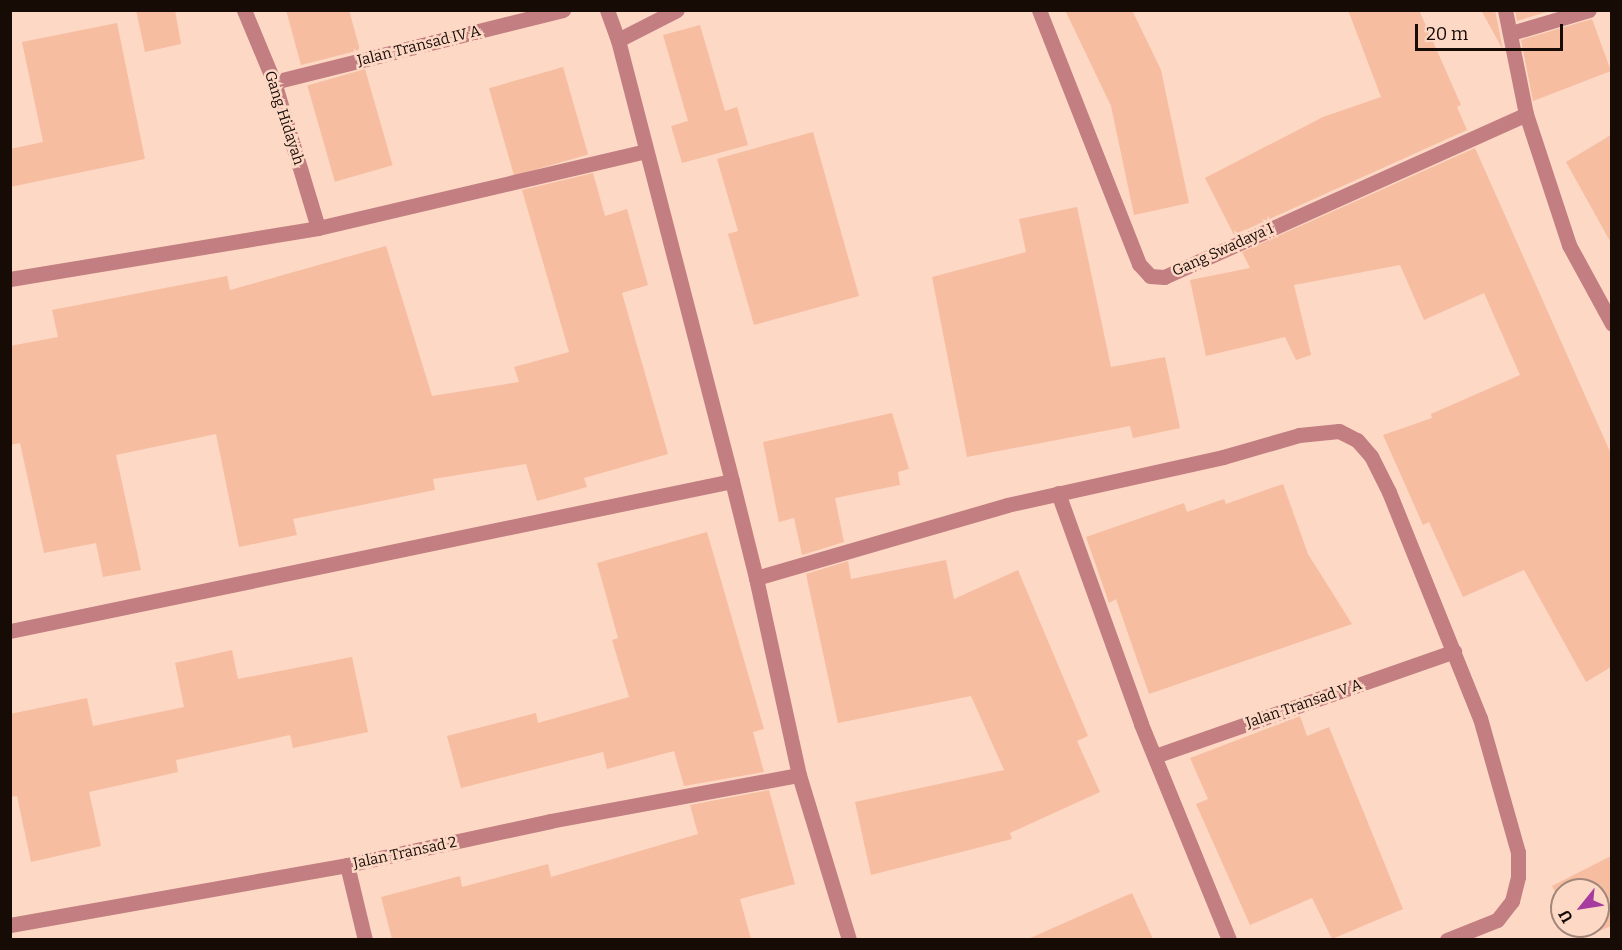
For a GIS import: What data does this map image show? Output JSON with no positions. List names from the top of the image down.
{
  "streets": {
    "street": [
      "Jalan Transad IV A",
      "Gang Hidayah",
      "Gang Swadaya I",
      "Jalan Transad V A",
      "Jalan Transad 2"
    ]
  },
  "crossings": [
    ["Jalan Transad IV A", "Gang Hidayah"]
  ],
  "scale_bar": "20 m",
  "north": "bottom left"
}
